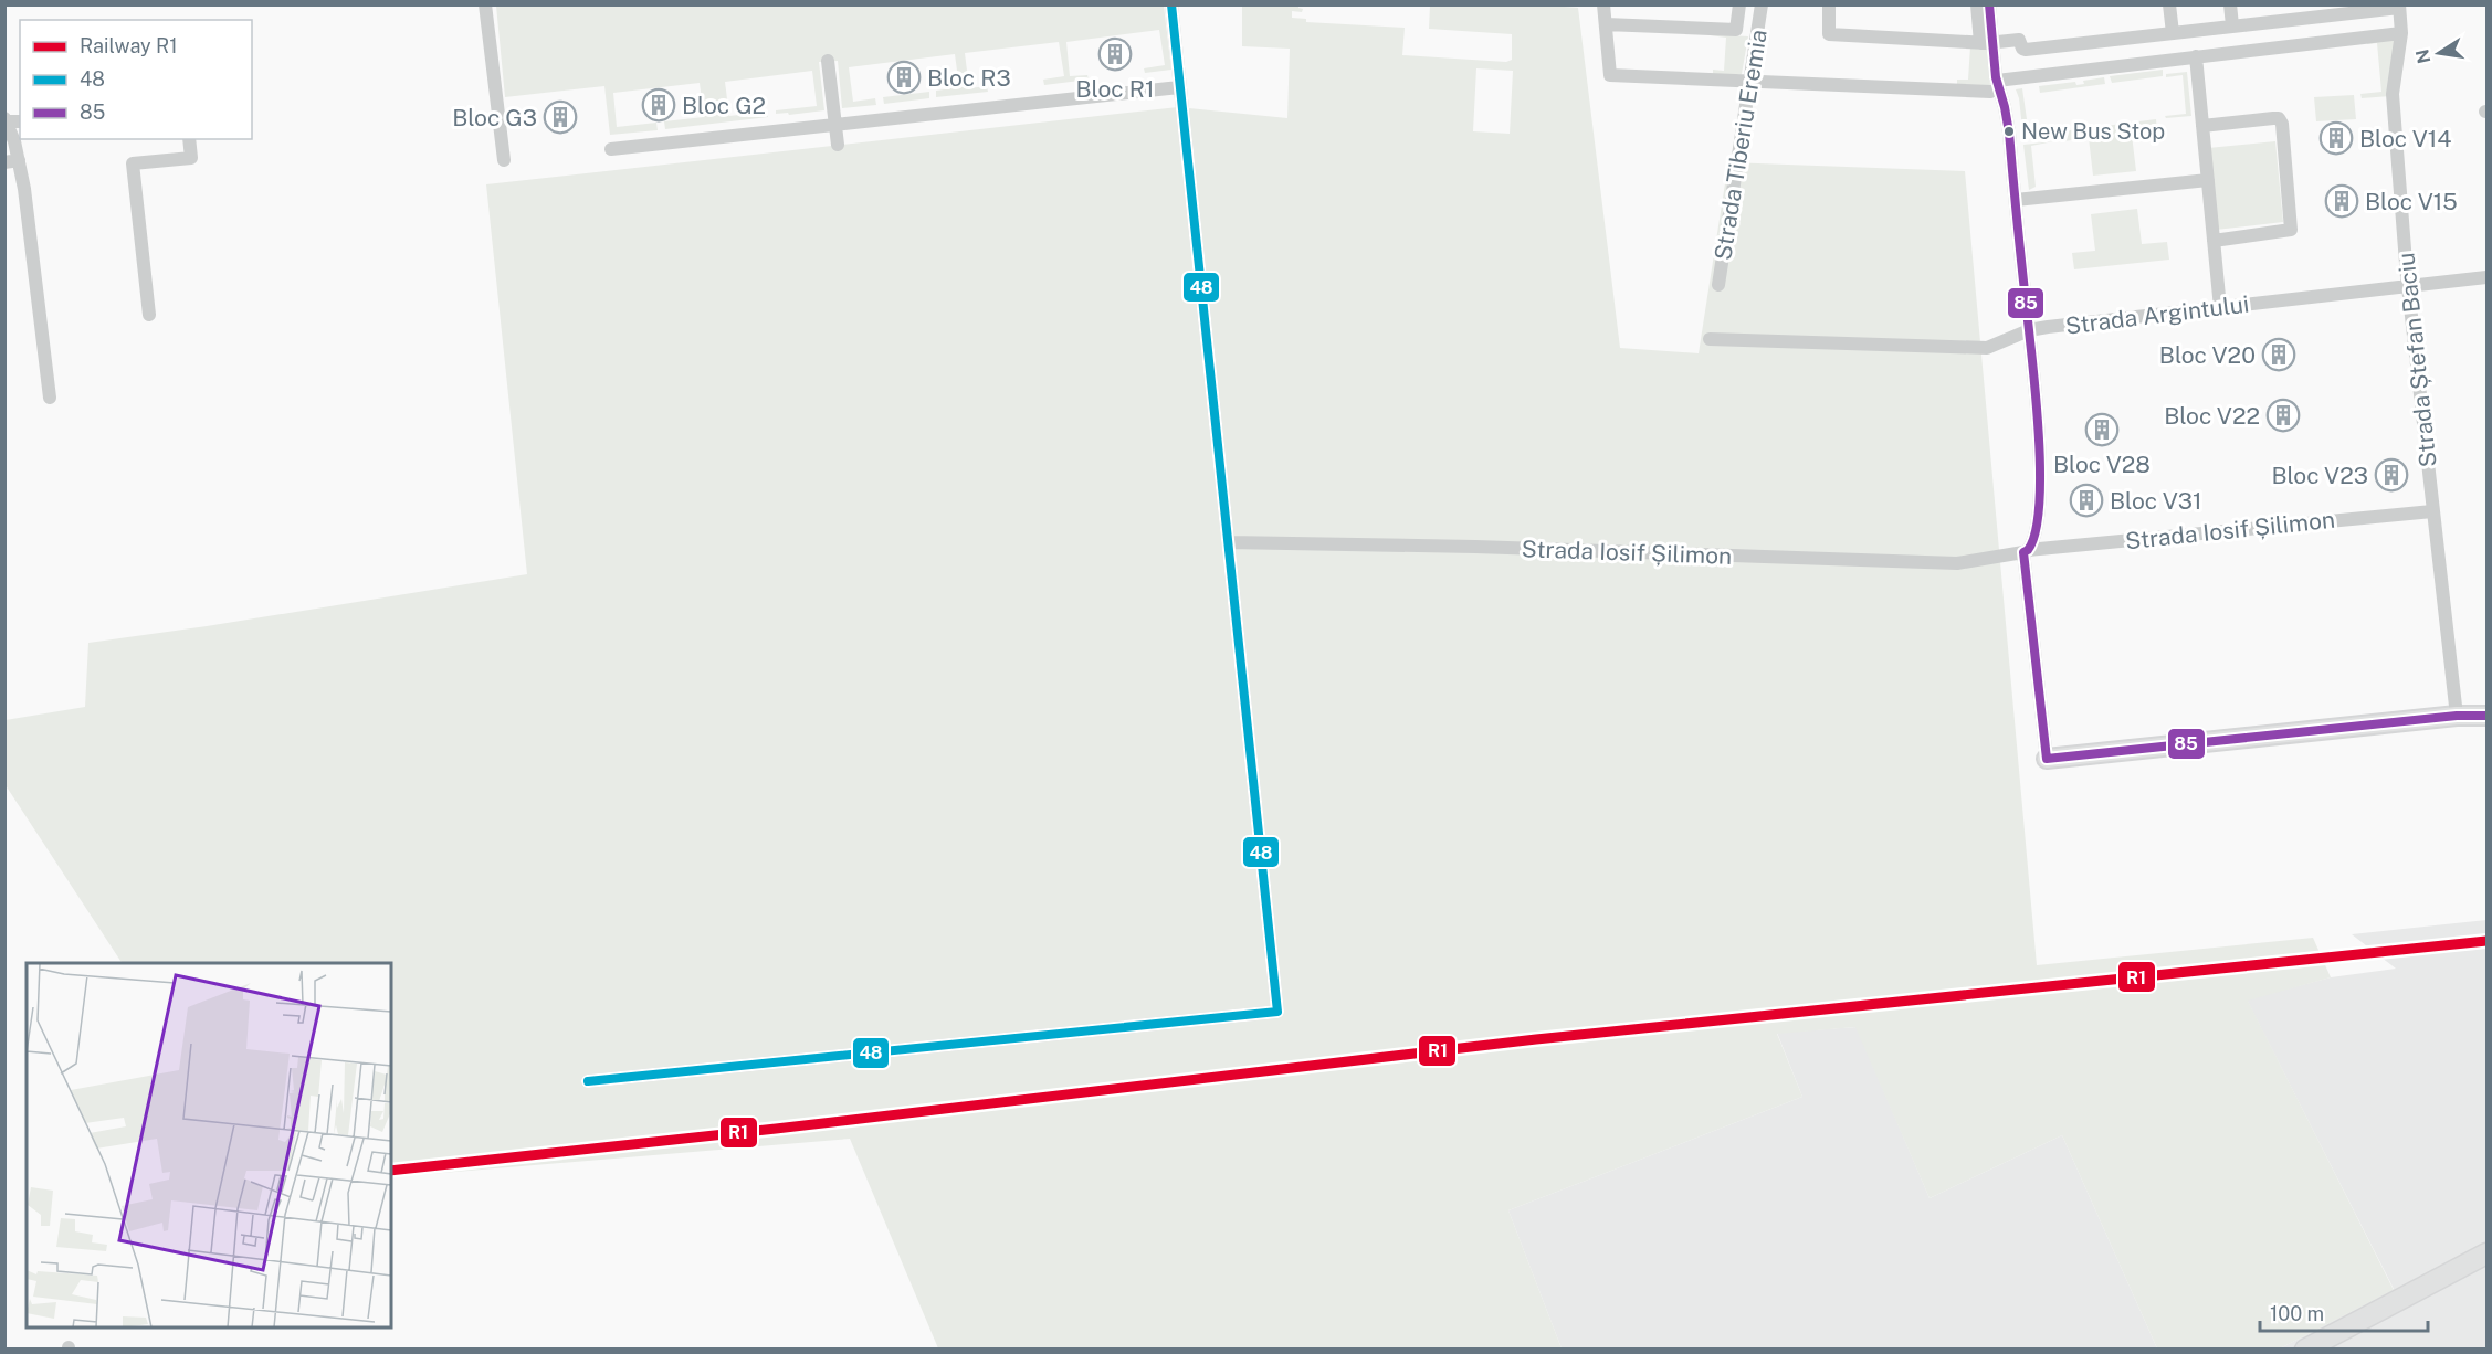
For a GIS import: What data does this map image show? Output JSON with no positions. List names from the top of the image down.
{
  "streets": {
    "street": [
      "Strada Tiberiu Eremia",
      "Strada Argintului",
      "Strada Ștefan Baciu",
      "Strada Iosif Șilimon"
    ]
  },
  "crossings": [
    ["Strada Argintului", "Strada Ștefan Baciu"],
    ["Strada Ștefan Baciu", "Strada Iosif Șilimon"]
  ],
  "places": {
    "building": [
      "Bloc R1",
      "Bloc R3",
      "Bloc G2",
      "Bloc G3",
      "Bloc V14",
      "Bloc V15",
      "Bloc V20",
      "Bloc V22",
      "Bloc V28",
      "Bloc V23",
      "Bloc V31"
    ],
    "other": ["New Bus Stop"]
  },
  "lines": ["transit line 48", "transit line 85", "rail line R1"],
  "legend": ["Railway R1", "48", "85"],
  "scale_bar": "100 m",
  "north": "left"
}
